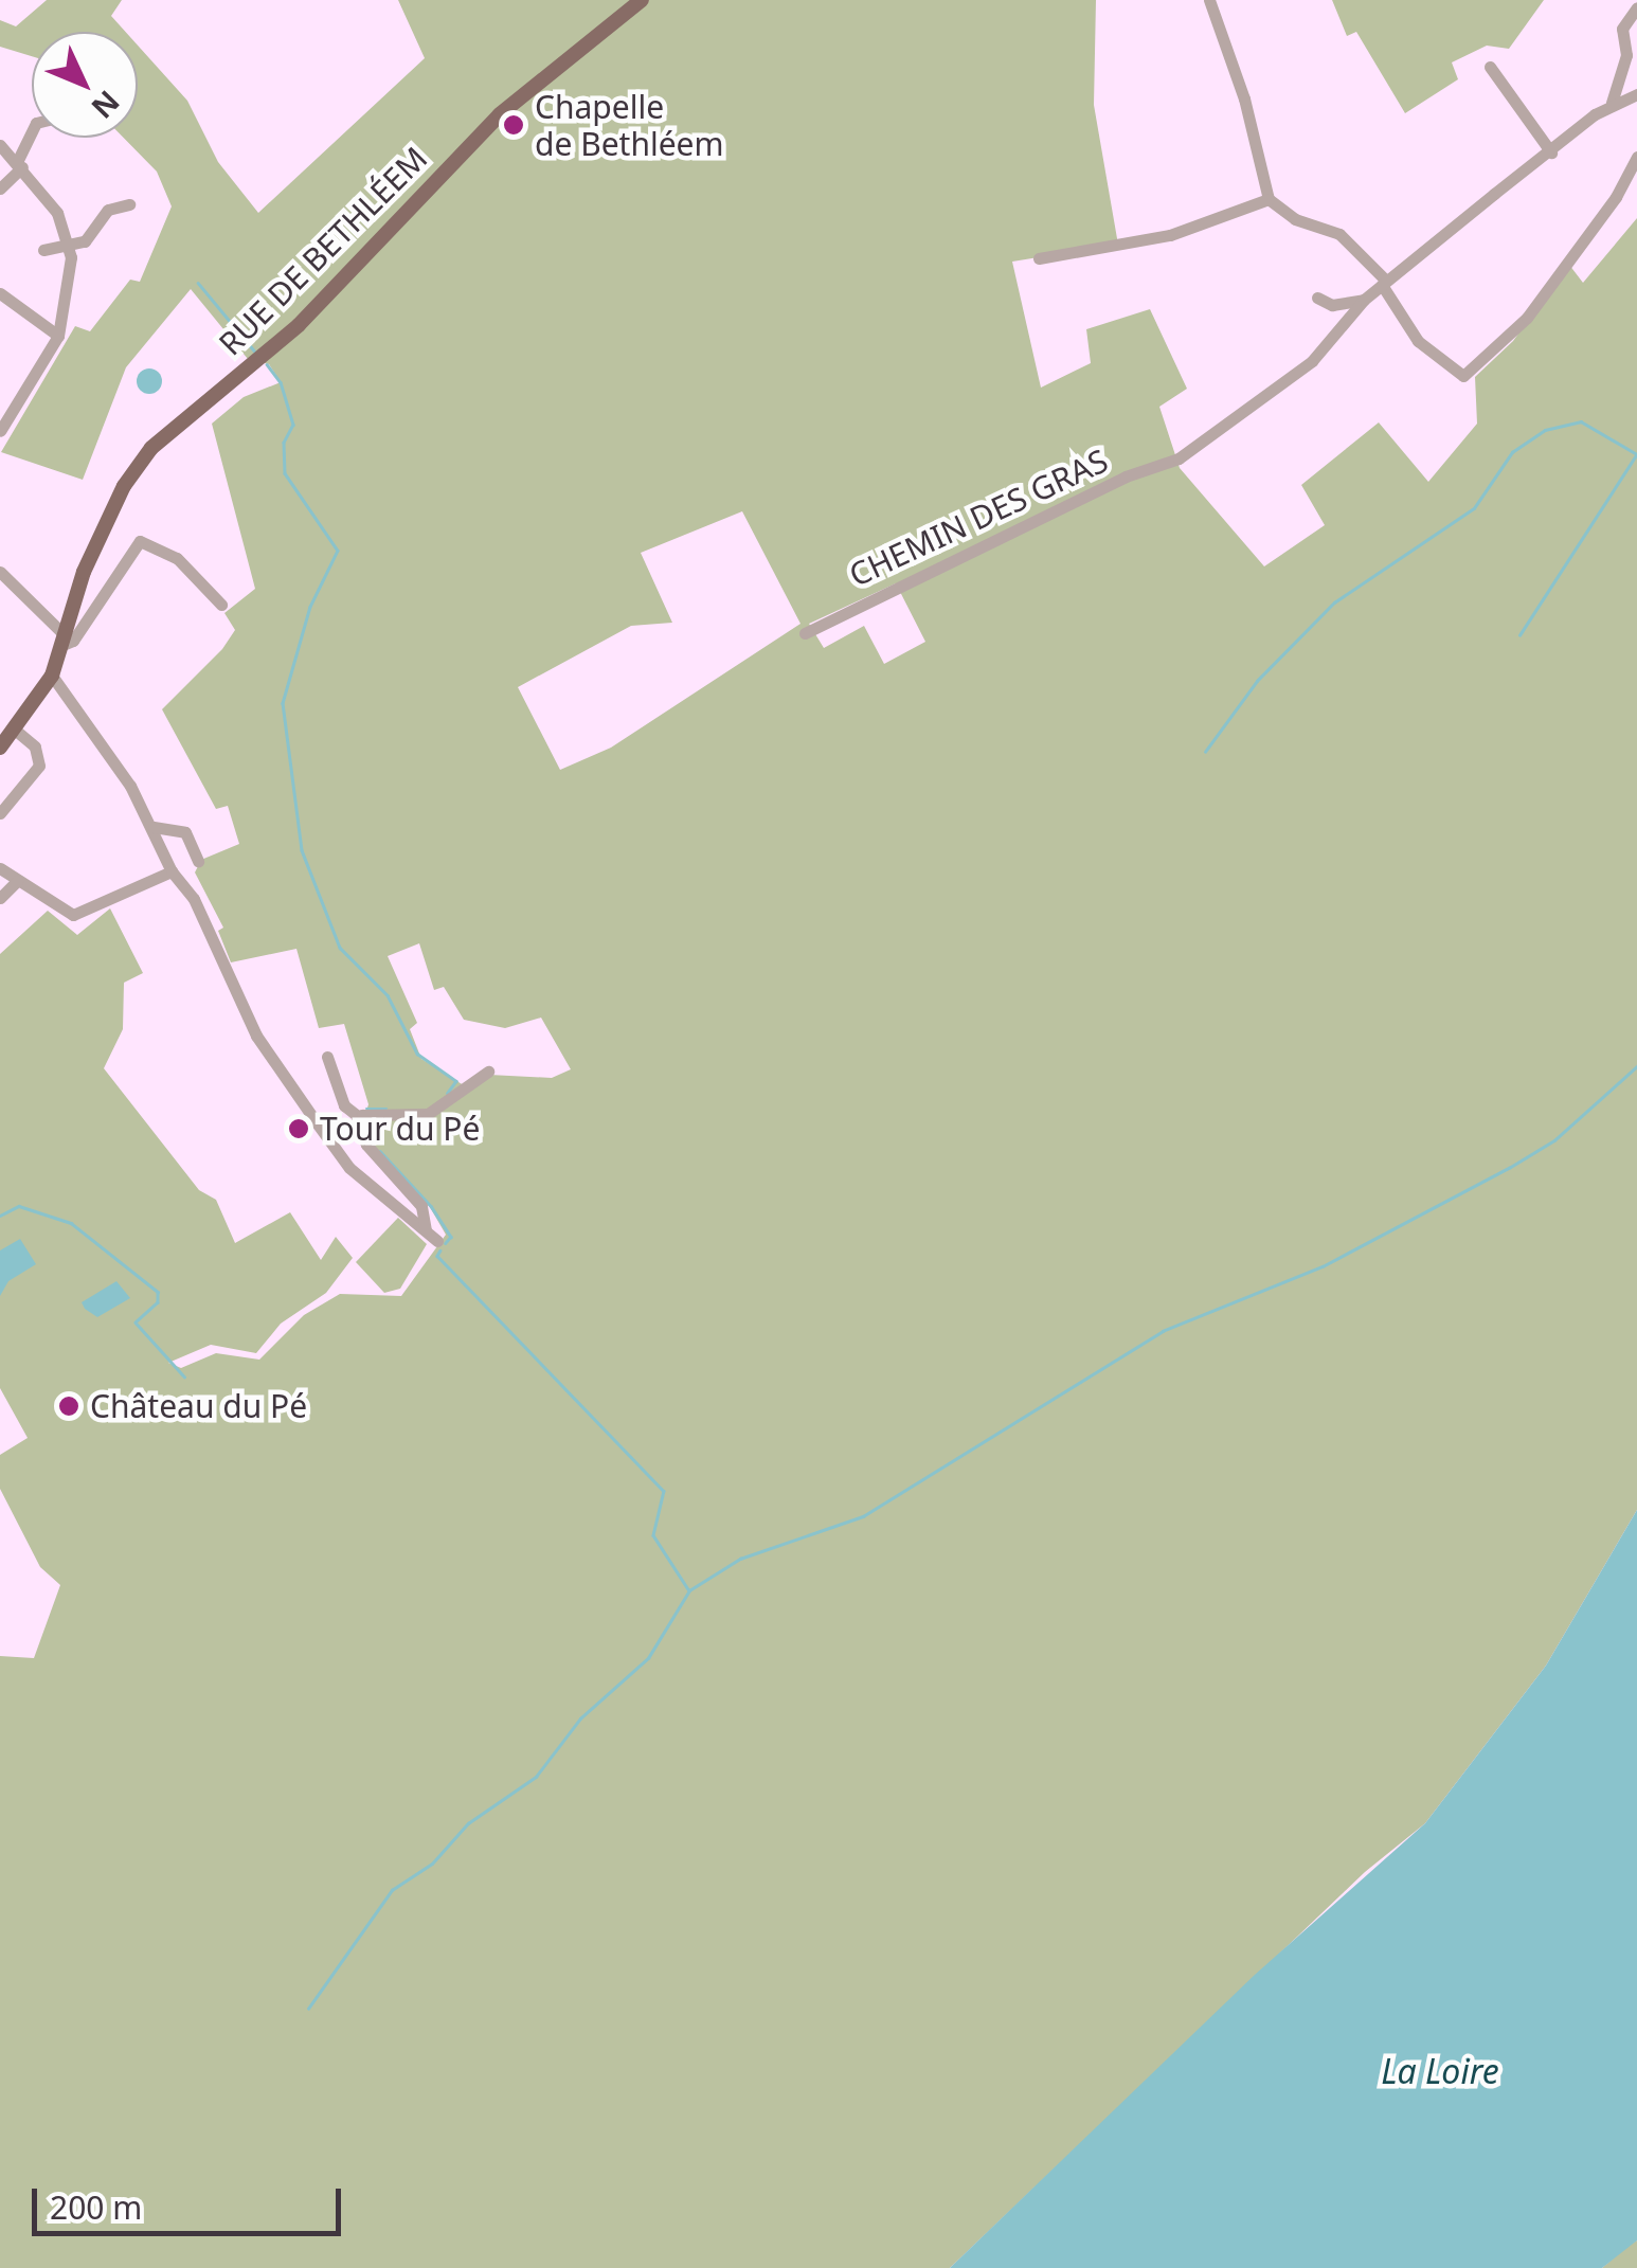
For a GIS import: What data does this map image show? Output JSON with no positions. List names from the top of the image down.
{
  "streets": {
    "main road": ["RUE DE BETHLÉEM"],
    "street": ["CHEMIN DES GRAS"]
  },
  "water": ["La Loire"],
  "places": ["Chapelle de Bethléem", "Tour du Pé", "Château du Pé"],
  "scale_bar": "200 m",
  "north": "bottom right"
}
